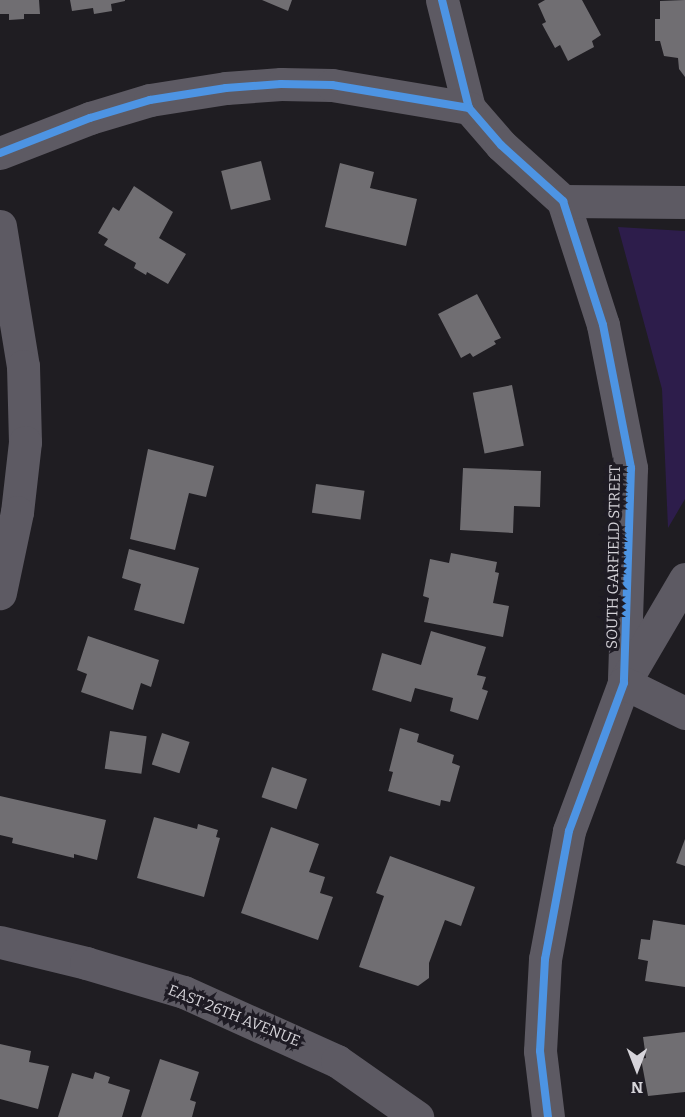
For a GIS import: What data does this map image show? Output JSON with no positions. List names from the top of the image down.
{
  "streets": {
    "street": ["SOUTH GARFIELD STREET", "EAST 26TH AVENUE"]
  },
  "north": "bottom"
}
